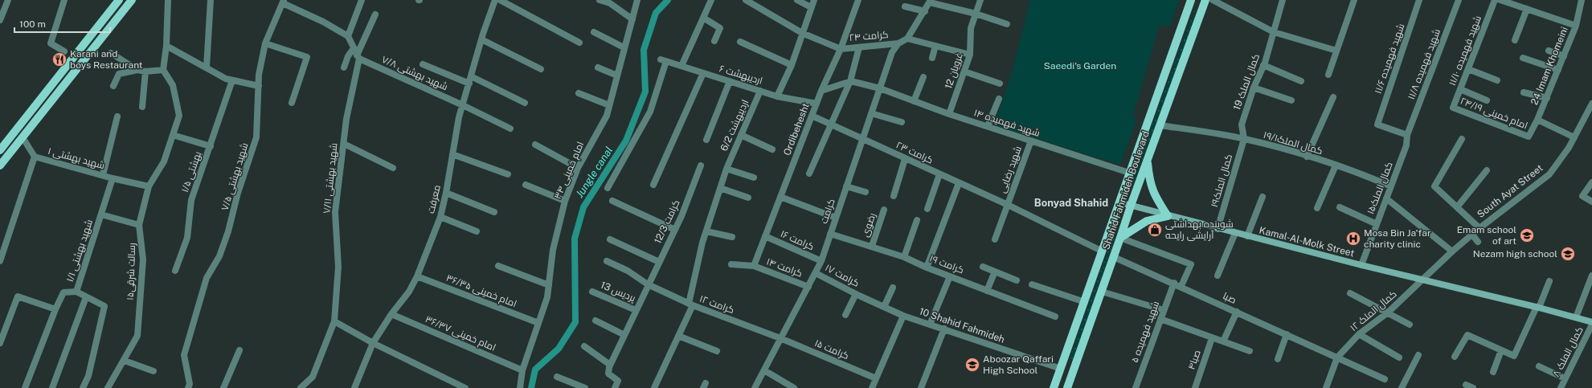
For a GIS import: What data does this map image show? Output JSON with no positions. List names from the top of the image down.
{
  "streets": {
    "main road": ["Shahid Fahmideh Boulevard", "Kamal-Al-Molk Street"],
    "street": [
      "کرامت ۲۴",
      "شهید فهمیده ۱۱/۱۰",
      "شهید فهمیده ۱۱/۶",
      "شهید فهمیده ۱۱/۸",
      "24 Imam Khomeini",
      "غرویان 12",
      "شهید بهشتی ۷/۸",
      "اردیبهشت ۶",
      "کمال الملک 19",
      "امام خمینی ۲۴/۱۹",
      "شهید فهمیده ۱۴",
      "اردیبهشت 6/2",
      "Ordibehesht",
      "کمال الملک۱۹/۱",
      "کرامت ۲۳",
      "شهید بهشتی ۱",
      "شهید رضایی",
      "امام خمینی ۳۴",
      "بهشتی ۱/۵",
      "شهید بهشتی ۷/۵",
      "شهید بهشتی ۷/۱۱",
      "کمال الملک۱۹",
      "کمال الملک۱۵",
      "South Ayat Street",
      "معرفت",
      "کرامت",
      "کرامت 12/3",
      "رضوی",
      "کرامت ۱۶",
      "شهید بهشتی ۱/۱",
      "کرامت ۱۹",
      "کرامت ۱۴",
      "رسالت شرقی۱۵",
      "کرامت ۱۷",
      "امام خمینی ۳۶/۳۵",
      "پردیس 13",
      "صبا",
      "کرامت ۱۲",
      "کمال الملک ۱۲",
      "10 Shahid Fahmideh",
      "شهید فهمیده ۵",
      "امام خمینی ۳۶/۳۷",
      "کرامت ۱۵",
      "کمال الملک ۸",
      "صبا۴"
    ]
  },
  "crossings": [
    ["کرامت ۲۴", "Ordibehesht"],
    ["کرامت ۲۴", "کرامت"],
    ["شهید فهمیده ۱۱/۱۰", "امام خمینی ۲۴/۱۹"],
    ["شهید فهمیده ۱۱/۶", "شهید فهمیده ۱۱/۸"],
    ["شهید فهمیده ۱۱/۶", "کمال الملک۱۵"],
    ["شهید فهمیده ۱۱/۸", "کمال الملک۱۵"],
    ["24 Imam Khomeini", "امام خمینی ۲۴/۱۹"],
    ["غرویان 12", "شهید فهمیده ۱۴"],
    ["شهید بهشتی ۷/۸", "شهید بهشتی ۷/۱۱"],
    ["شهید بهشتی ۷/۸", "معرفت"],
    ["اردیبهشت ۶", "اردیبهشت 6/2"],
    ["اردیبهشت ۶", "Ordibehesht"],
    ["کمال الملک 19", "کمال الملک۱۹/۱"],
    ["کمال الملک 19", "کمال الملک۱۹"],
    ["شهید فهمیده ۱۴", "شهید رضایی"],
    ["شهید فهمیده ۱۴", "Shahid Fahmideh Boulevard"],
    ["شهید فهمیده ۱۴", "کرامت"],
    ["اردیبهشت 6/2", "کرامت ۱۲"],
    ["Ordibehesht", "کرامت ۲۳"],
    ["Ordibehesht", "کرامت ۱۶"],
    ["Ordibehesht", "کرامت ۱۴"],
    ["کمال الملک۱۹/۱", "کمال الملک۱۹"],
    ["کمال الملک۱۹/۱", "کمال الملک۱۵"],
    ["کمال الملک۱۹/۱", "Shahid Fahmideh Boulevard"],
    ["کرامت ۲۳", "شهید رضایی"],
    ["کرامت ۲۳", "Shahid Fahmideh Boulevard"],
    ["کرامت ۲۳", "کرامت"],
    ["شهید بهشتی ۱", "شهید بهشتی ۱/۱"],
    ["امام خمینی ۳۴", "امام خمینی ۳۶/۳۵"],
    ["امام خمینی ۳۴", "امام خمینی ۳۶/۳۷"],
    ["کمال الملک۱۹", "Kamal-Al-Molk Street"],
    ["کمال الملک۱۵", "Kamal-Al-Molk Street"],
    ["Shahid Fahmideh Boulevard", "Kamal-Al-Molk Street"],
    ["Shahid Fahmideh Boulevard", "صبا"],
    ["Shahid Fahmideh Boulevard", "10 Shahid Fahmideh"],
    ["South Ayat Street", "Kamal-Al-Molk Street"],
    ["South Ayat Street", "کمال الملک ۱۲"],
    ["معرفت", "امام خمینی ۳۶/۳۵"],
    ["معرفت", "امام خمینی ۳۶/۳۷"],
    ["کرامت", "کرامت ۱۶"],
    ["کرامت", "کرامت ۱۹"],
    ["کرامت", "کرامت ۱۴"],
    ["کرامت", "کرامت ۱۷"],
    ["کرامت", "کرامت ۱۲"],
    ["کرامت", "کرامت ۱۵"],
    ["کرامت 12/3", "پردیس 13"],
    ["کرامت 12/3", "کرامت ۱۲"],
    ["رضوی", "کرامت ۱۹"],
    ["Kamal-Al-Molk Street", "کمال الملک ۱۲"],
    ["کرامت ۱۷", "10 Shahid Fahmideh"],
    ["صبا", "کمال الملک ۱۲"],
    ["صبا", "شهید فهمیده ۵"],
    ["کرامت ۱۲", "کرامت ۱۵"]
  ],
  "districts": ["Bonyad Shahid"],
  "water": ["Jungle canal"],
  "parks": ["Saeedi's Garden"],
  "places": {
    "restaurant": ["Karani and boys Restaurant"],
    "shop": ["شوینده بهداشتی آرایشی رایحه"],
    "school or university": ["Emam school of art", "Nezam high school", "Aboozar Qaffari High School"],
    "hospital": ["Mosa Bin Ja'far charity clinic"]
  },
  "scale_bar": "100 m"
}
